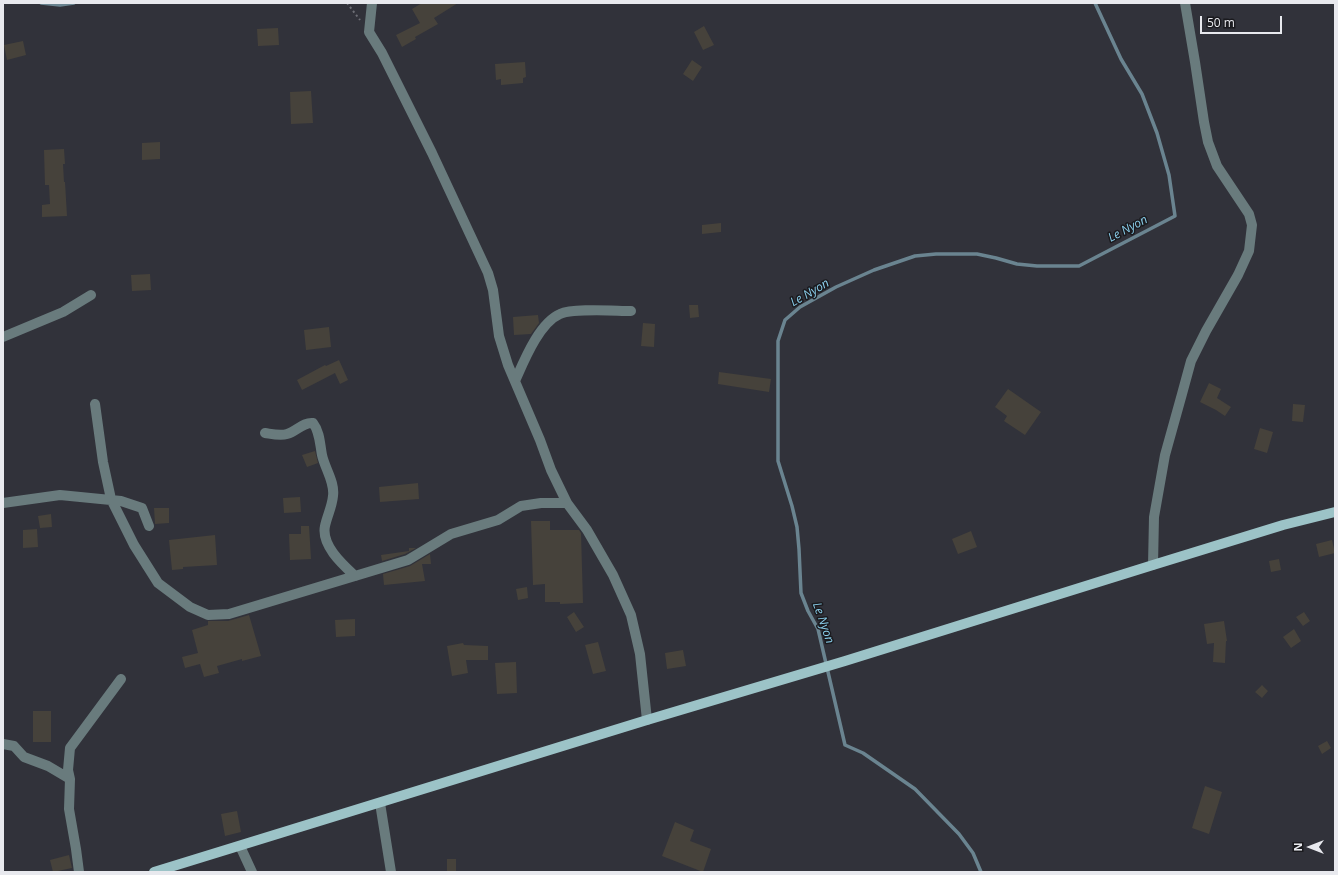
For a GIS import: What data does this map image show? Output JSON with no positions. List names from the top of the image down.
{
  "water": ["Le Nyon"],
  "scale_bar": "50 m",
  "north": "left"
}
